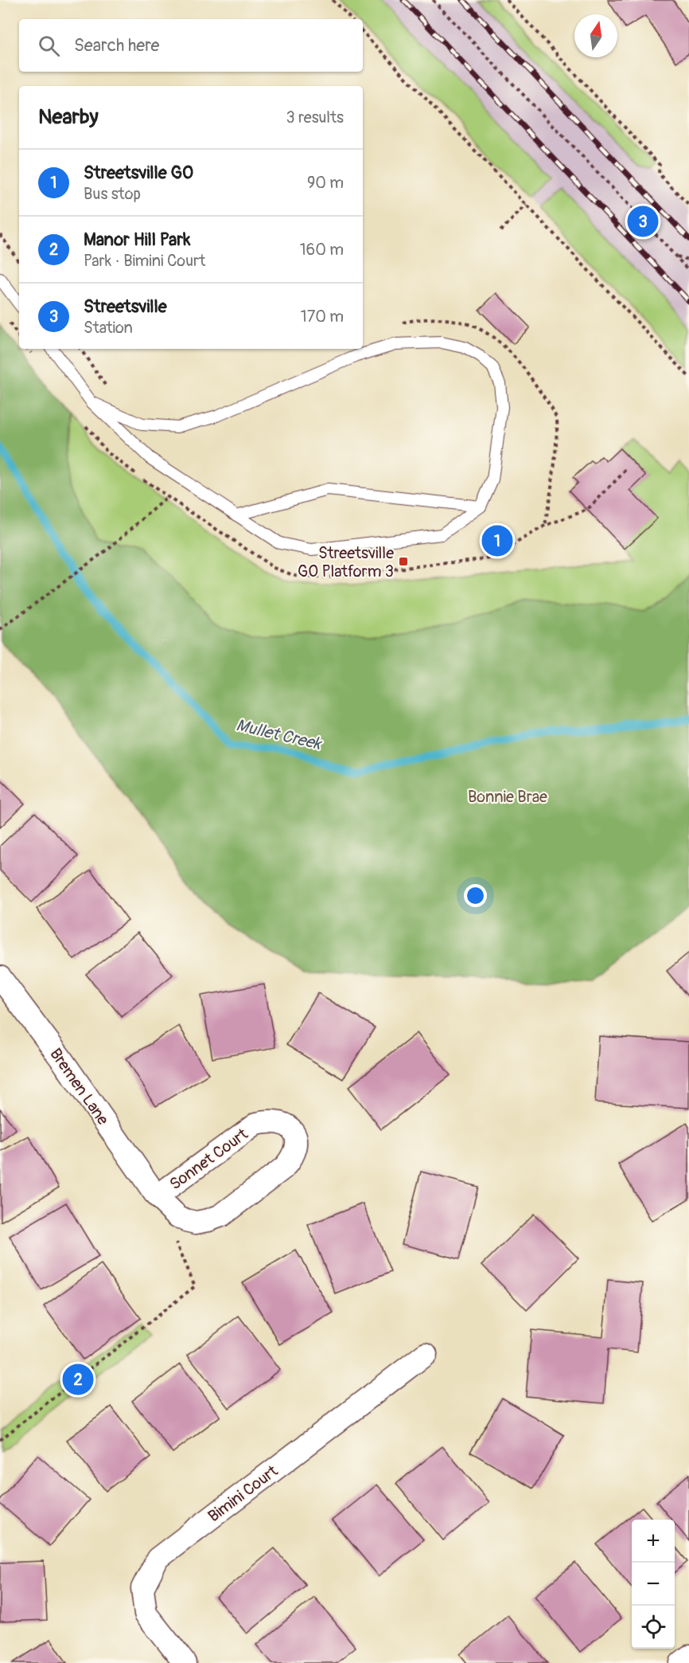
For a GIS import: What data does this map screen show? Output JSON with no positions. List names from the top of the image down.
{
  "streets": {
    "street": ["Bremen Lane", "Sonnet Court", "Bimini Court"]
  },
  "crossings": [
    ["Bremen Lane", "Sonnet Court"]
  ],
  "water": ["Mullet Creek"],
  "parks": ["Bonnie Brae"],
  "places": {
    "transit": ["Streetsville GO Platform 3"]
  },
  "north": "top",
  "page": {
    "search": "Search here",
    "heading": ["Nearby", "3 results"],
    "list": [
      {
        "mark": "1",
        "name": "Streetsville GO",
        "note": "Bus stop",
        "value": "90 m"
      },
      {
        "mark": "2",
        "name": "Manor Hill Park",
        "note": "Park · Bimini Court",
        "value": "160 m"
      },
      {
        "mark": "3",
        "name": "Streetsville",
        "note": "Station",
        "value": "170 m"
      }
    ],
    "pins": ["3", "1", "2"],
    "map_buttons": ["+", "−"]
  }
}
